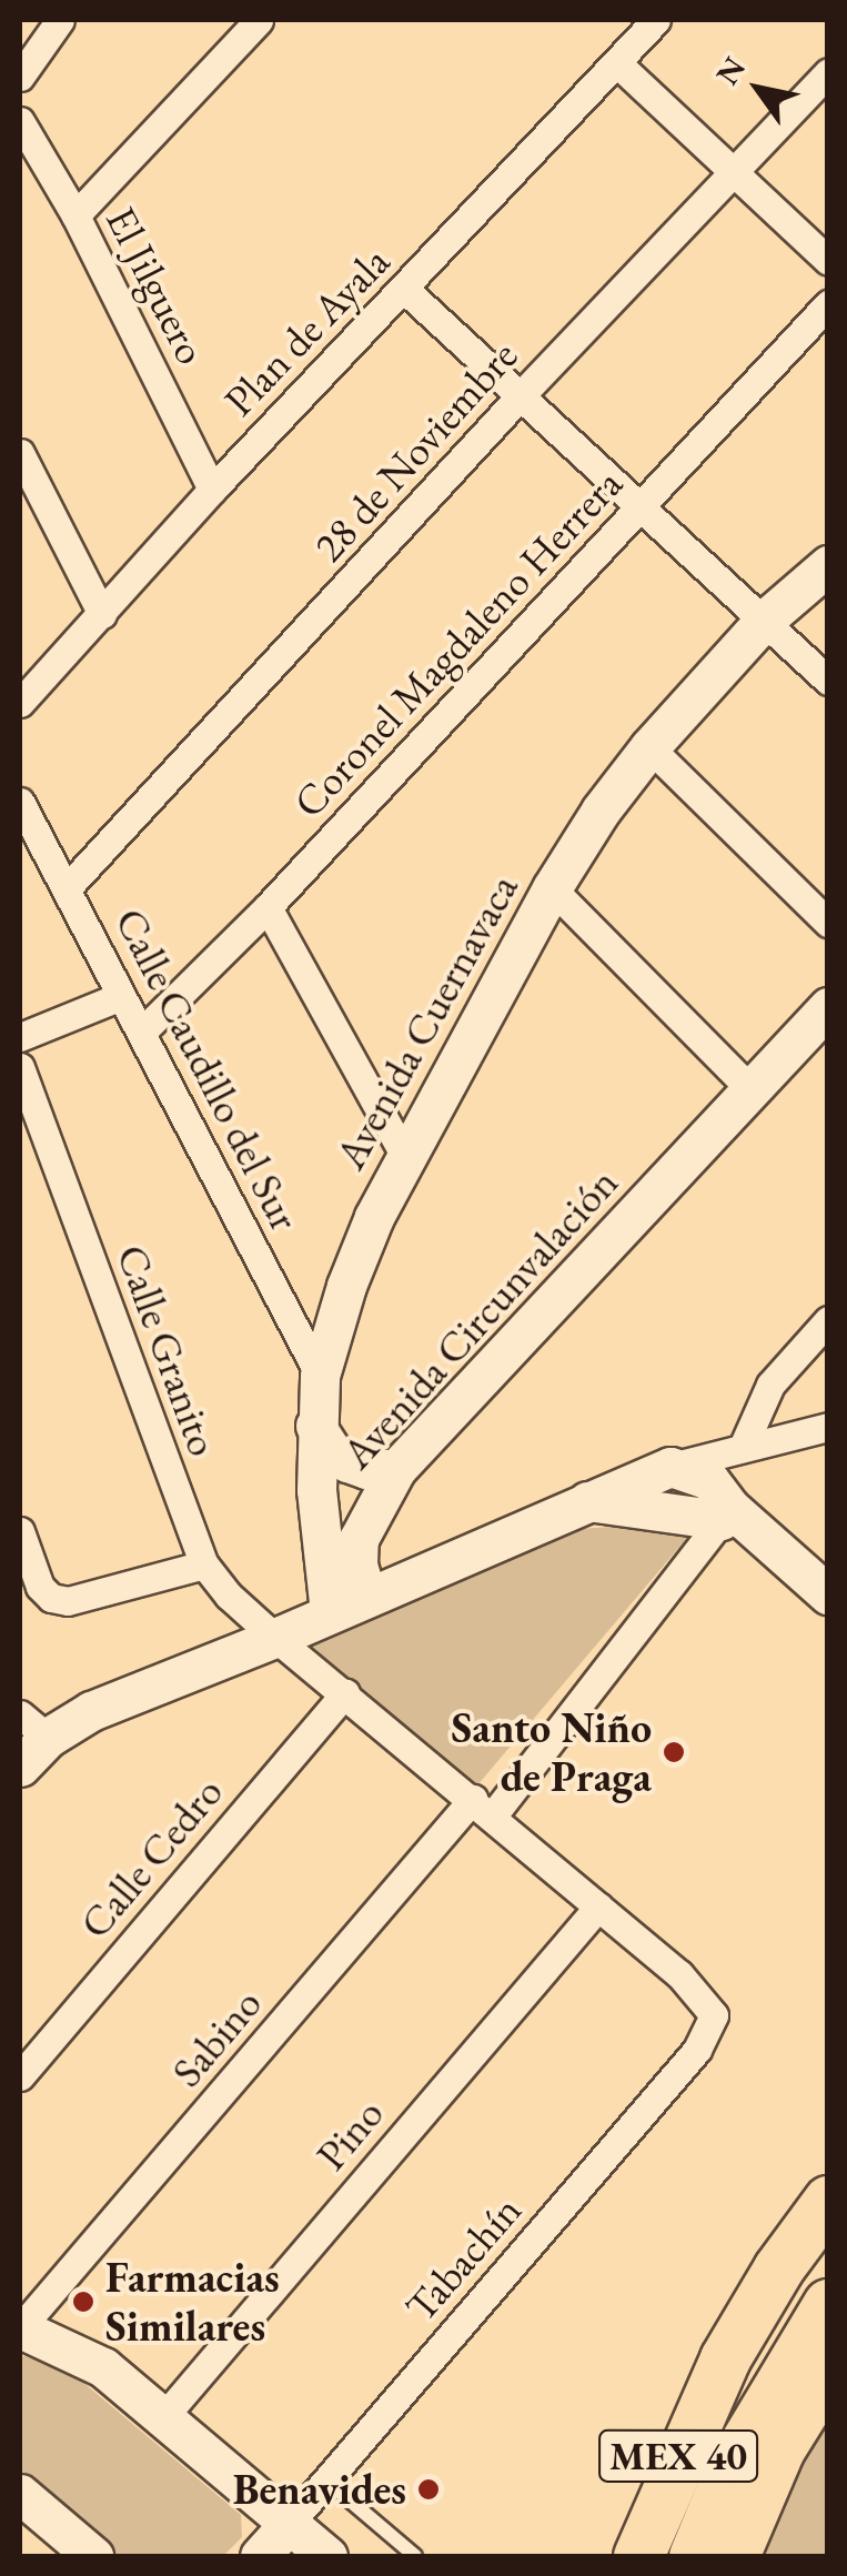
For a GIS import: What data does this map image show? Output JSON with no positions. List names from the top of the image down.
{
  "streets": {
    "highway": ["MEX 40"],
    "street": [
      "El Jilguero",
      "Plan de Ayala",
      "28 de Noviembre",
      "Coronel Magdaleno Herrera",
      "Avenida Cuernavaca",
      "Calle Caudillo del Sur",
      "Avenida Circunvalación",
      "Calle Granito",
      "Calle Cedro",
      "Sabino",
      "Pino",
      "Tabachín"
    ]
  },
  "crossings": [
    ["El Jilguero", "Plan de Ayala"],
    ["28 de Noviembre", "Calle Caudillo del Sur"],
    ["Coronel Magdaleno Herrera", "Calle Caudillo del Sur"],
    ["Avenida Cuernavaca", "Calle Caudillo del Sur"],
    ["Calle Granito", "Calle Cedro"],
    ["Calle Granito", "Sabino"],
    ["Calle Granito", "Pino"],
    ["Calle Granito", "Tabachín"]
  ],
  "places": ["Santo Niño de Praga", "Farmacias Similares", "Benavides"],
  "north": "top left"
}
